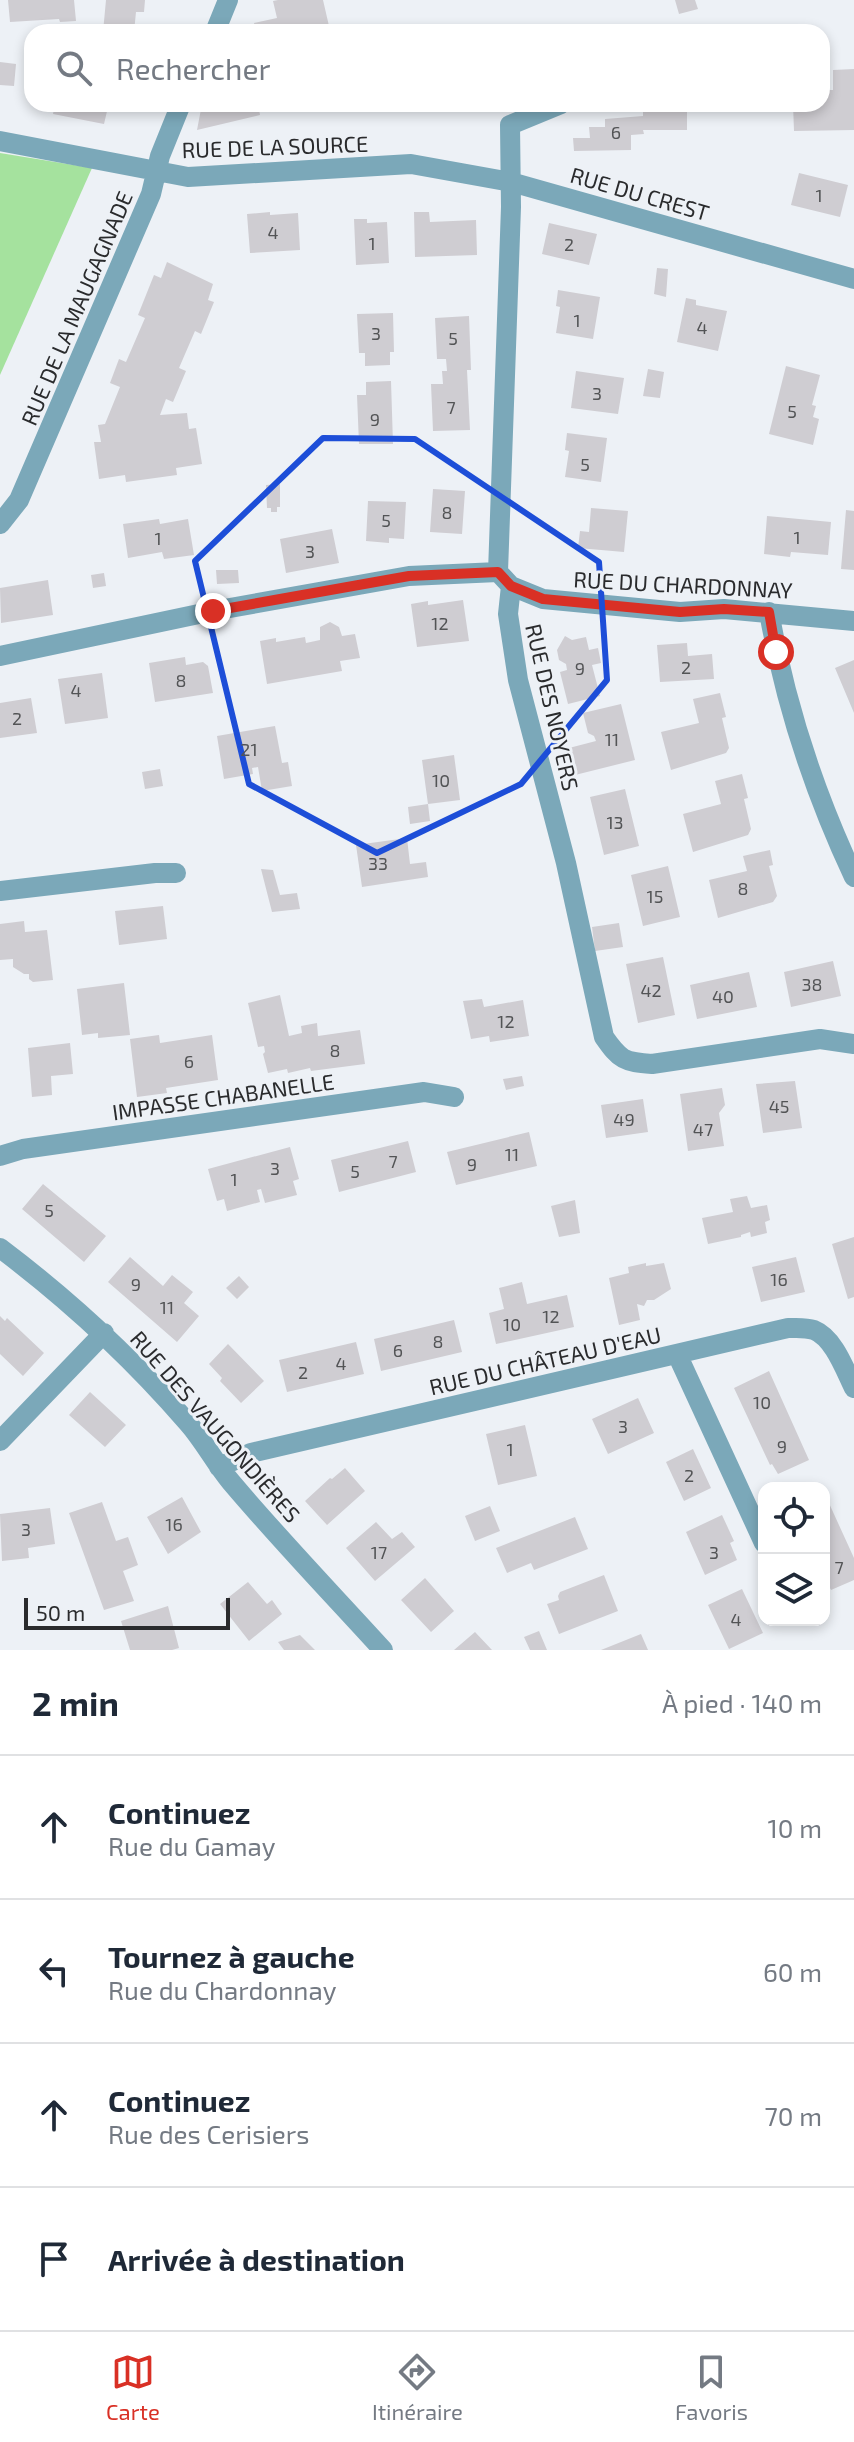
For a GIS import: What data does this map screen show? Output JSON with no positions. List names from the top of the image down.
{
  "streets": {
    "street": [
      "RUE DE LA SOURCE",
      "RUE DU CREST",
      "RUE DE LA MAUGAGNADE",
      "RUE DU CHARDONNAY",
      "RUE DES NOYERS",
      "IMPASSE CHABANELLE",
      "RUE DU CHÂTEAU D'EAU",
      "RUE DES VAUGONDIÈRES"
    ]
  },
  "crossings": [
    ["RUE DE LA SOURCE", "RUE DU CREST"],
    ["RUE DE LA SOURCE", "RUE DE LA MAUGAGNADE"],
    ["RUE DU CREST", "RUE DES NOYERS"],
    ["RUE DU CHARDONNAY", "RUE DES NOYERS"],
    ["RUE DU CHÂTEAU D'EAU", "RUE DES VAUGONDIÈRES"]
  ],
  "house_numbers": [
    "6",
    "1",
    "4",
    "1",
    "2",
    "1",
    "4",
    "3",
    "5",
    "3",
    "7",
    "5",
    "9",
    "5",
    "8",
    "5",
    "1",
    "1",
    "3",
    "12",
    "2",
    "9",
    "8",
    "4",
    "2",
    "11",
    "21",
    "10",
    "13",
    "33",
    "8",
    "15",
    "38",
    "42",
    "40",
    "12",
    "8",
    "6",
    "45",
    "49",
    "47",
    "11",
    "7",
    "9",
    "3",
    "5",
    "1",
    "5",
    "16",
    "9",
    "11",
    "12",
    "10",
    "8",
    "6",
    "4",
    "2",
    "10",
    "3",
    "9",
    "1",
    "2",
    "16",
    "3",
    "17",
    "3",
    "7",
    "4"
  ],
  "scale_bar": "50 m",
  "page": {
    "search": "Rechercher",
    "scale": "50 m",
    "heading": ["2 min", "À pied · 140 m"],
    "list": [
      ["Continuez", "Rue du Gamay", "10 m"],
      ["Tournez à gauche", "Rue du Chardonnay", "60 m"],
      ["Continuez", "Rue des Cerisiers", "70 m"],
      "Arrivée à destination"
    ],
    "nav": ["Carte", "Itinéraire", "Favoris"]
  }
}
